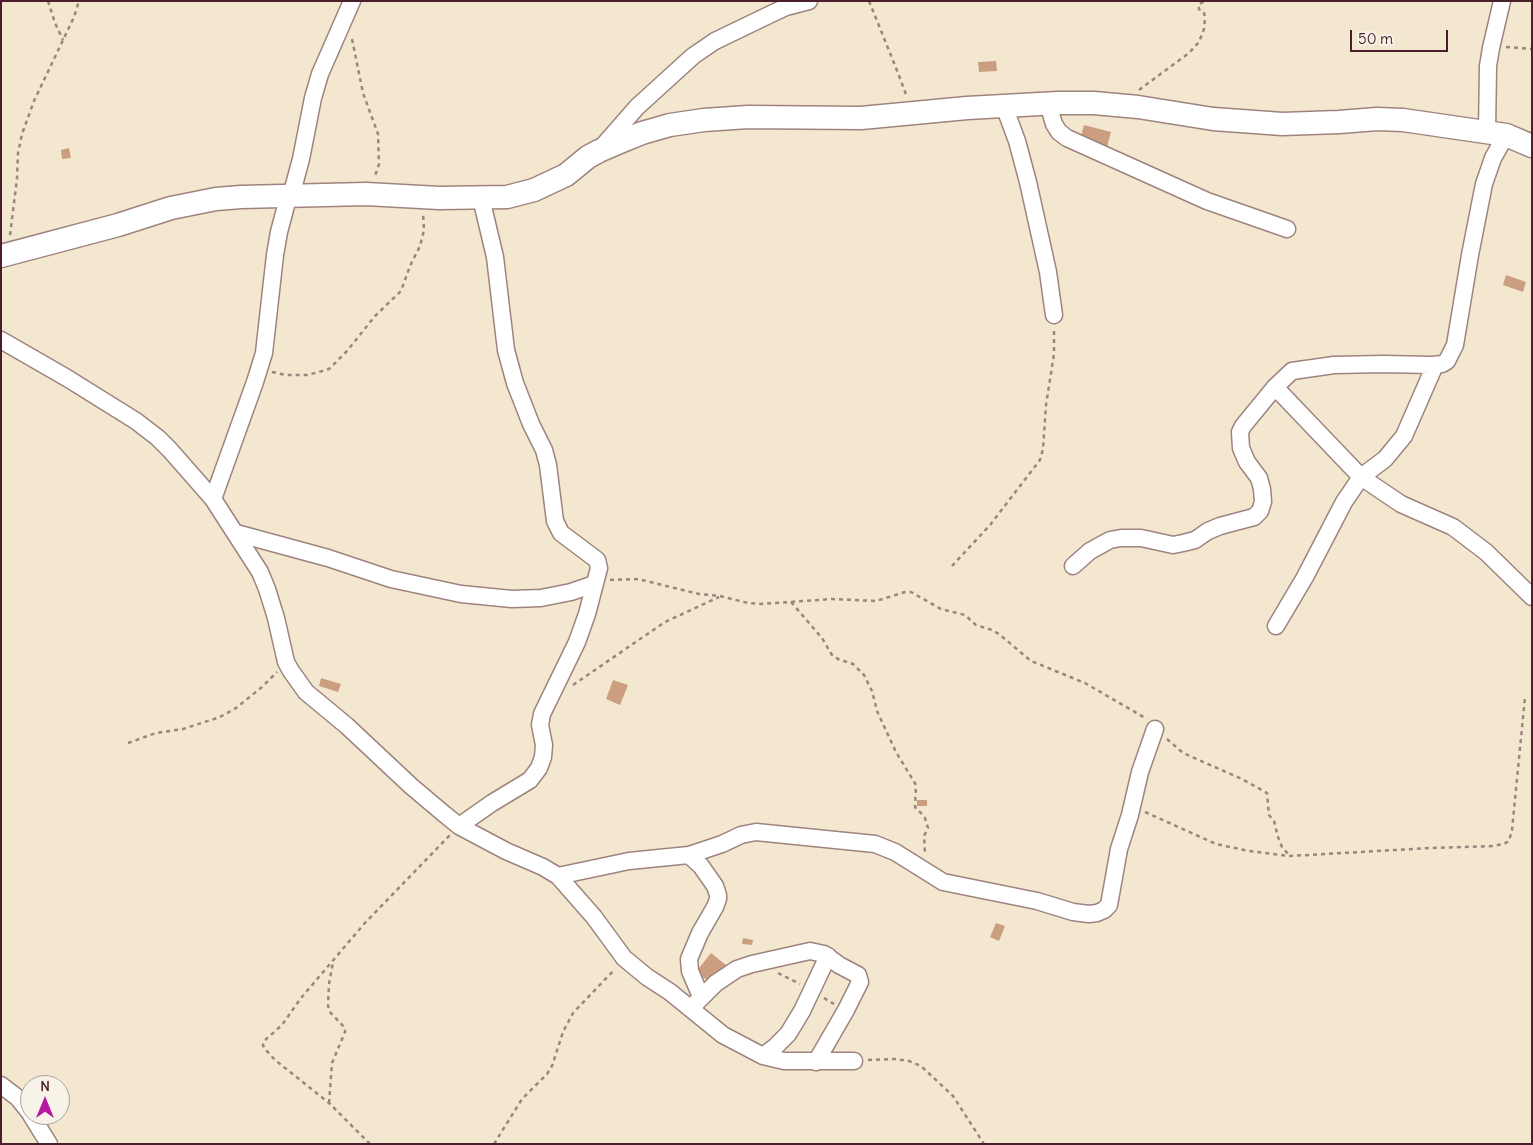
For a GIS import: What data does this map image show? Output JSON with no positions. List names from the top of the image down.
{
  "scale_bar": "50 m",
  "north": "top"
}
